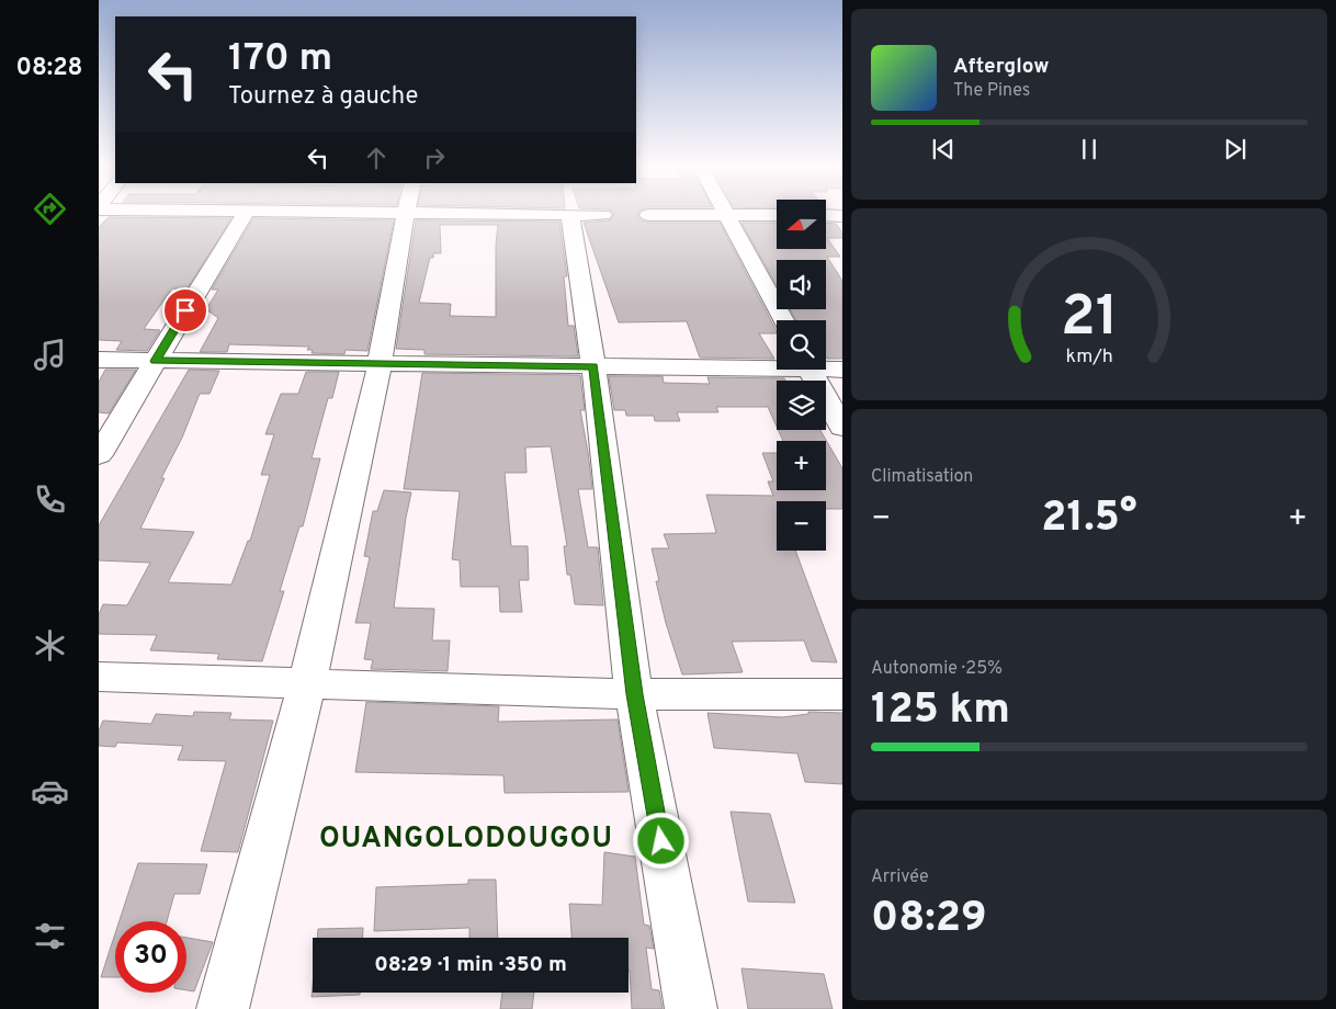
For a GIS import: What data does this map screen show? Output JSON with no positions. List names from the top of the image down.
{
  "districts": ["OUANGOLODOUGOU"],
  "north": "left",
  "page": {
    "tabs": "08:28",
    "turn": ["170 m", "Tournez à gauche"],
    "song": ["Afterglow", "The Pines"],
    "map_buttons": ["+", "−"],
    "tile": [
      "Climatisation",
      ["Autonomie · 25%", "125 km"],
      ["Arrivée", "08:29"]
    ],
    "heat": ["−", "21.5°", "+"],
    "limit": "30",
    "trip": "08:29 · 1 min · 350 m",
    "gauge": ["21", "km/h"]
  }
}
